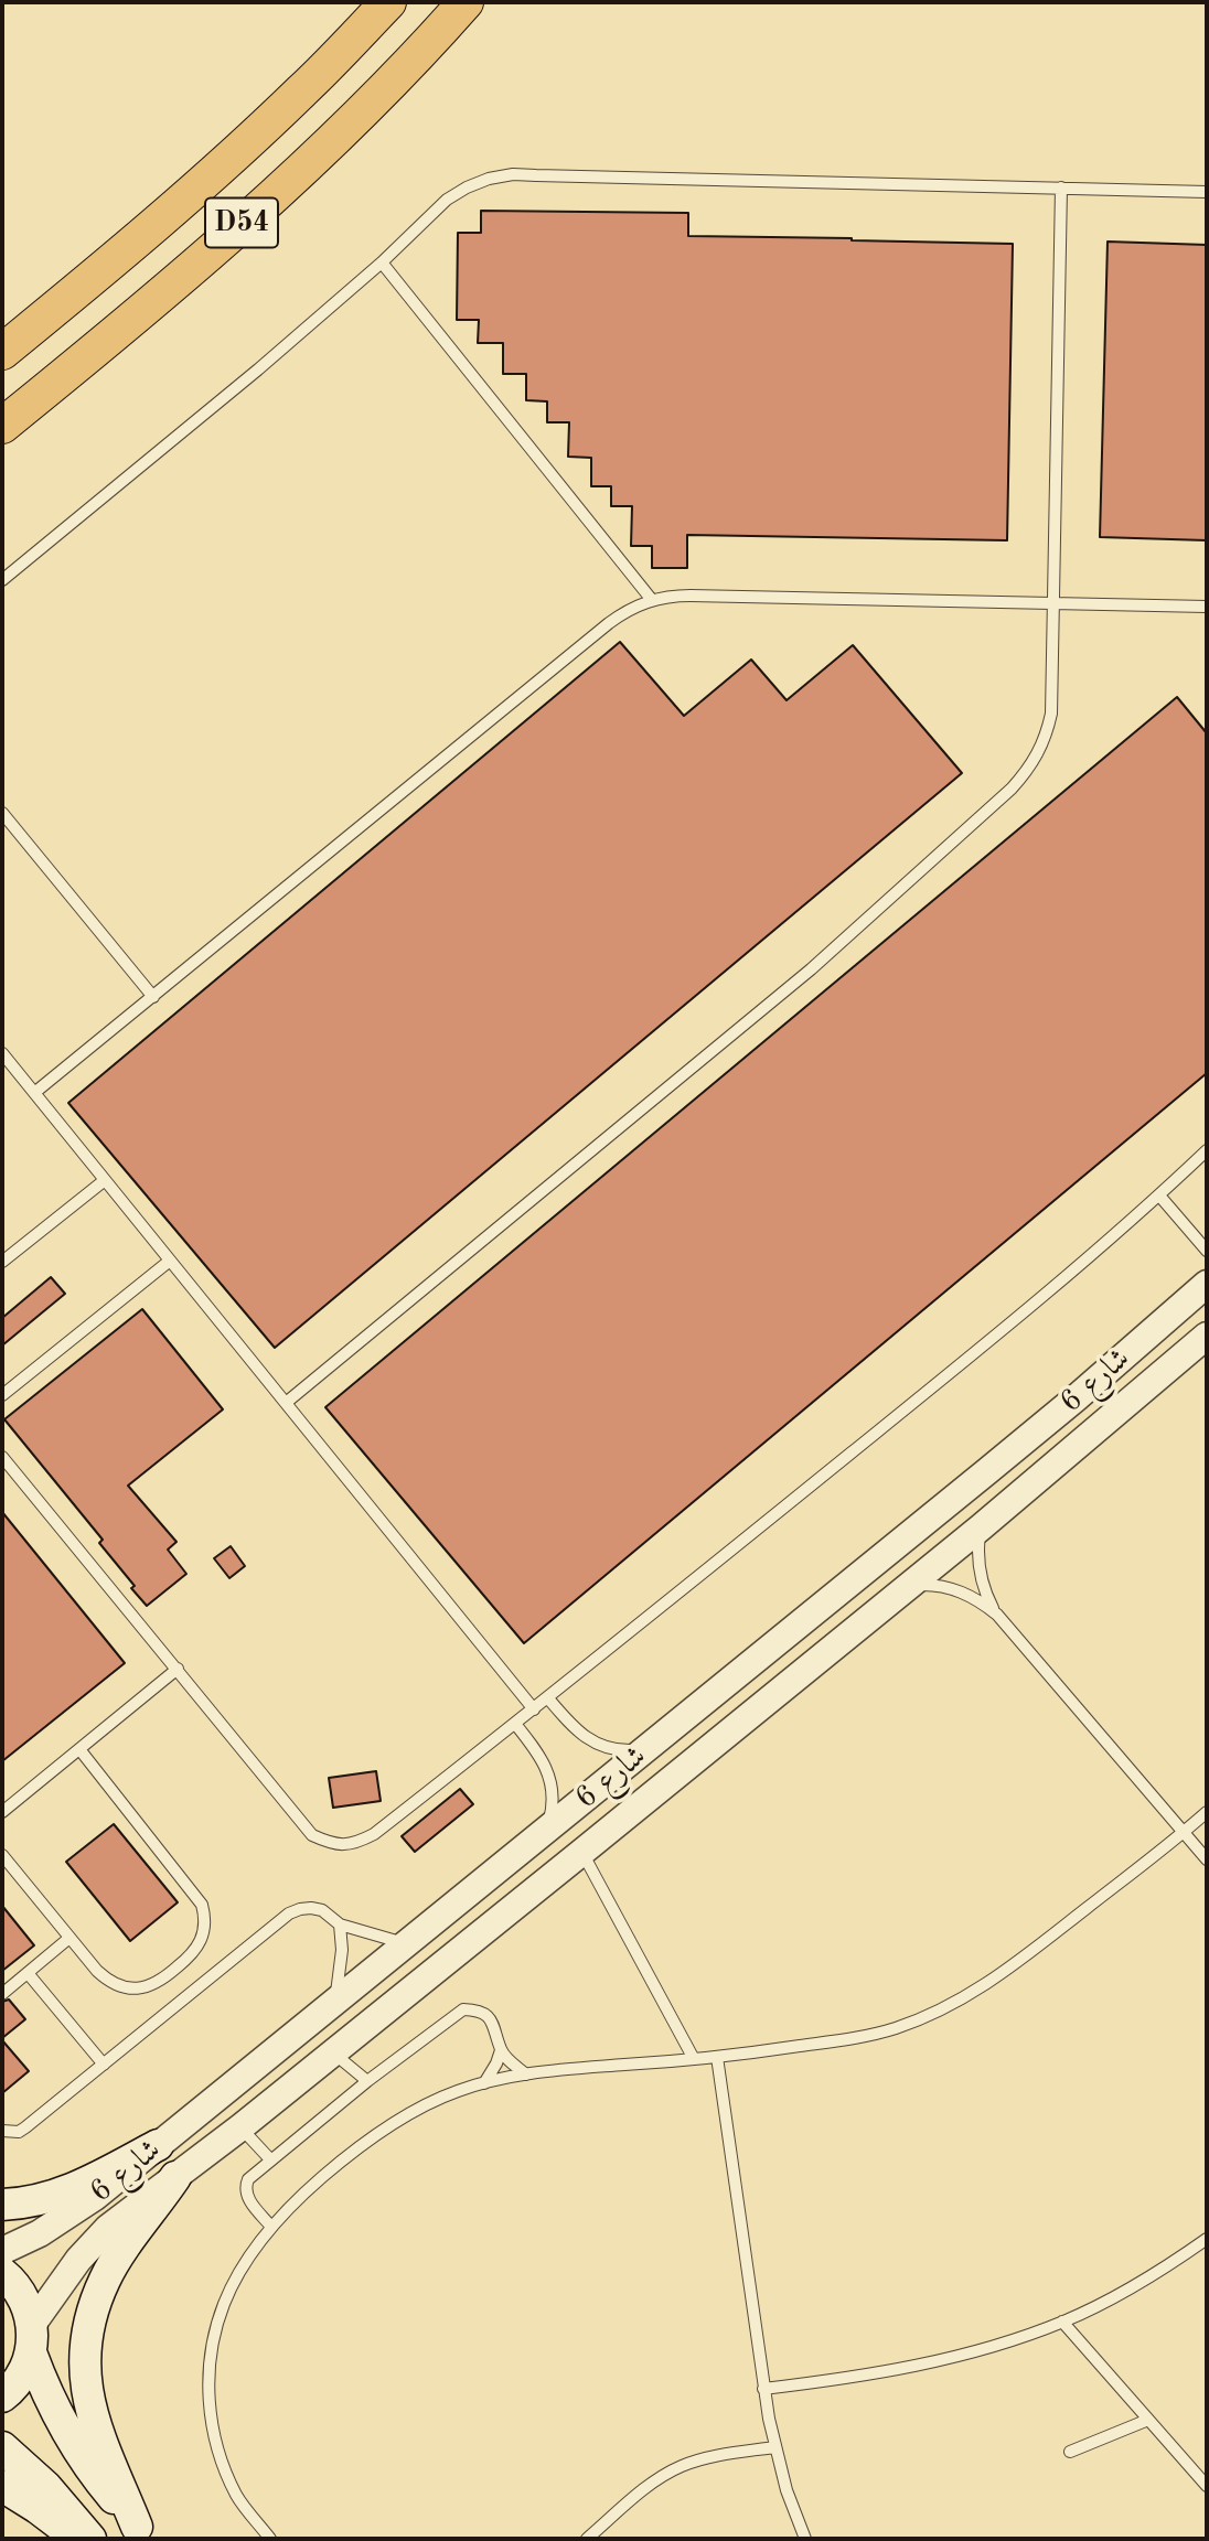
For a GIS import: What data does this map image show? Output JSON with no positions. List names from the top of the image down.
{
  "streets": {
    "main road": ["D54"],
    "street": ["شارع 6"]
  }
}
